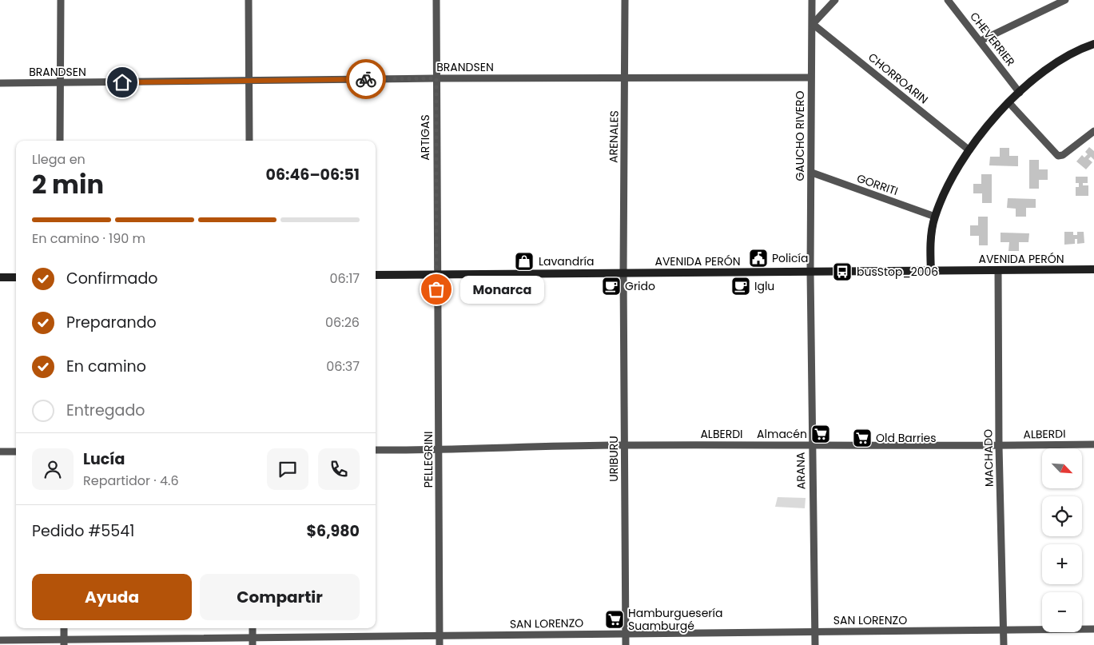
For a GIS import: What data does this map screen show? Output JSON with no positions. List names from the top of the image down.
{
  "streets": {
    "main road": ["AVENIDA PERÓN"],
    "street": [
      "CHEVERRIER",
      "BRANDSEN",
      "CHORROARIN",
      "GAUCHO RIVERO",
      "ARENALES",
      "ARTIGAS",
      "GORRITI",
      "ALBERDI",
      "MACHADO",
      "URIBURU",
      "PELLEGRINI",
      "ARANA",
      "SAN LORENZO"
    ]
  },
  "crossings": [
    ["BRANDSEN", "GAUCHO RIVERO"],
    ["BRANDSEN", "ARENALES"],
    ["BRANDSEN", "ARTIGAS"],
    ["CHORROARIN", "GAUCHO RIVERO"],
    ["GAUCHO RIVERO", "GORRITI"],
    ["GAUCHO RIVERO", "AVENIDA PERÓN"],
    ["GAUCHO RIVERO", "ARANA"],
    ["ARENALES", "AVENIDA PERÓN"],
    ["ARENALES", "URIBURU"],
    ["ARTIGAS", "AVENIDA PERÓN"],
    ["ARTIGAS", "PELLEGRINI"],
    ["AVENIDA PERÓN", "MACHADO"],
    ["AVENIDA PERÓN", "URIBURU"],
    ["AVENIDA PERÓN", "PELLEGRINI"],
    ["AVENIDA PERÓN", "ARANA"],
    ["ALBERDI", "MACHADO"],
    ["ALBERDI", "URIBURU"],
    ["ALBERDI", "PELLEGRINI"],
    ["ALBERDI", "ARANA"],
    ["MACHADO", "SAN LORENZO"],
    ["URIBURU", "SAN LORENZO"],
    ["PELLEGRINI", "SAN LORENZO"],
    ["ARANA", "SAN LORENZO"]
  ],
  "places": {
    "public building": ["Policía"],
    "shop": ["Lavandría"],
    "bus stop": ["busStop_2006"],
    "cafe": ["Grido", "Iglu"],
    "other": ["Monarca"],
    "supermarket": ["Almacén", "Old Barries", "Hamburguesería Suamburgé"]
  },
  "north": "bottom right",
  "page": {
    "heading": ["2 min", "Llega en", "06:46–06:51"],
    "panel": [
      "Lucía",
      "Repartidor · 4.6",
      "Pedido #5541",
      "$6,980"
    ],
    "bar": "En camino · 190 m",
    "list": [
      ["Confirmado", "06:17"],
      ["Preparando", "06:26"],
      ["En camino", "06:37"],
      "Entregado"
    ],
    "bubble": "Monarca",
    "map_buttons": ["+", "−"],
    "buttons": ["Ayuda", "Compartir"]
  }
}
